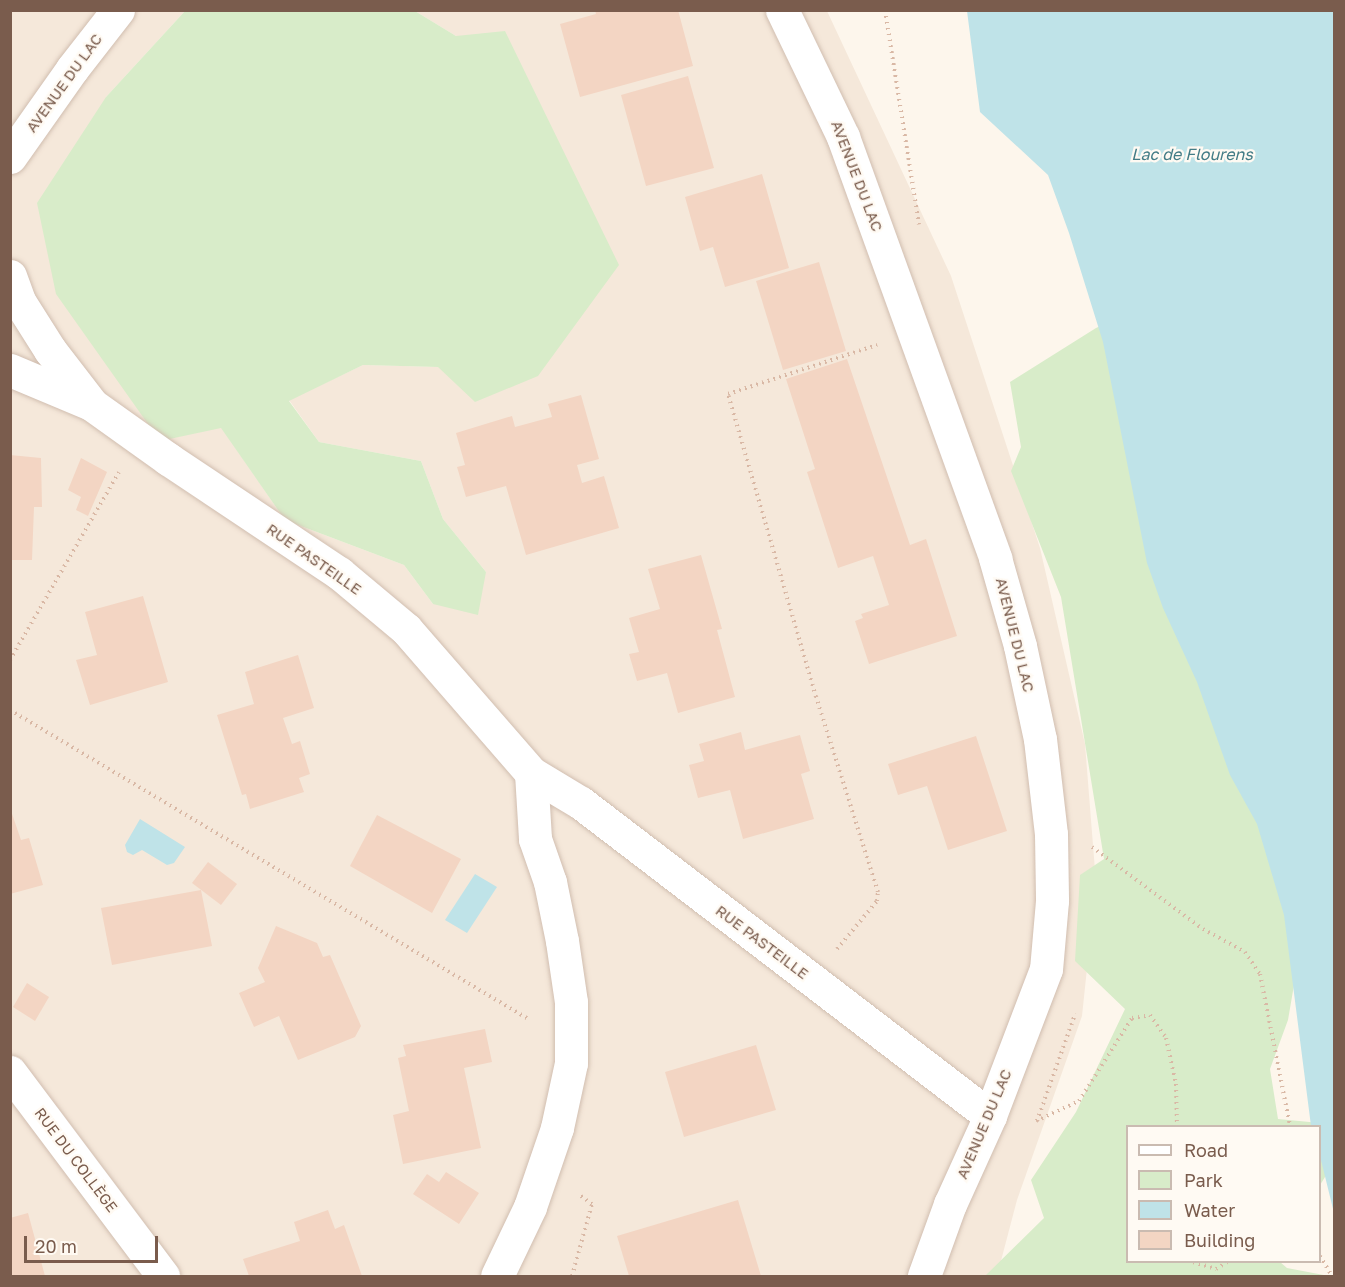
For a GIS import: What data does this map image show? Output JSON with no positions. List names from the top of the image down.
{
  "streets": {
    "street": ["AVENUE DU LAC", "RUE PASTEILLE", "RUE DU COLLÈGE"]
  },
  "crossings": [
    ["AVENUE DU LAC", "RUE PASTEILLE"]
  ],
  "water": ["Lac de Flourens"],
  "legend": [
    "Road",
    "Park",
    "Water",
    "Building"
  ],
  "scale_bar": "20 m"
}
